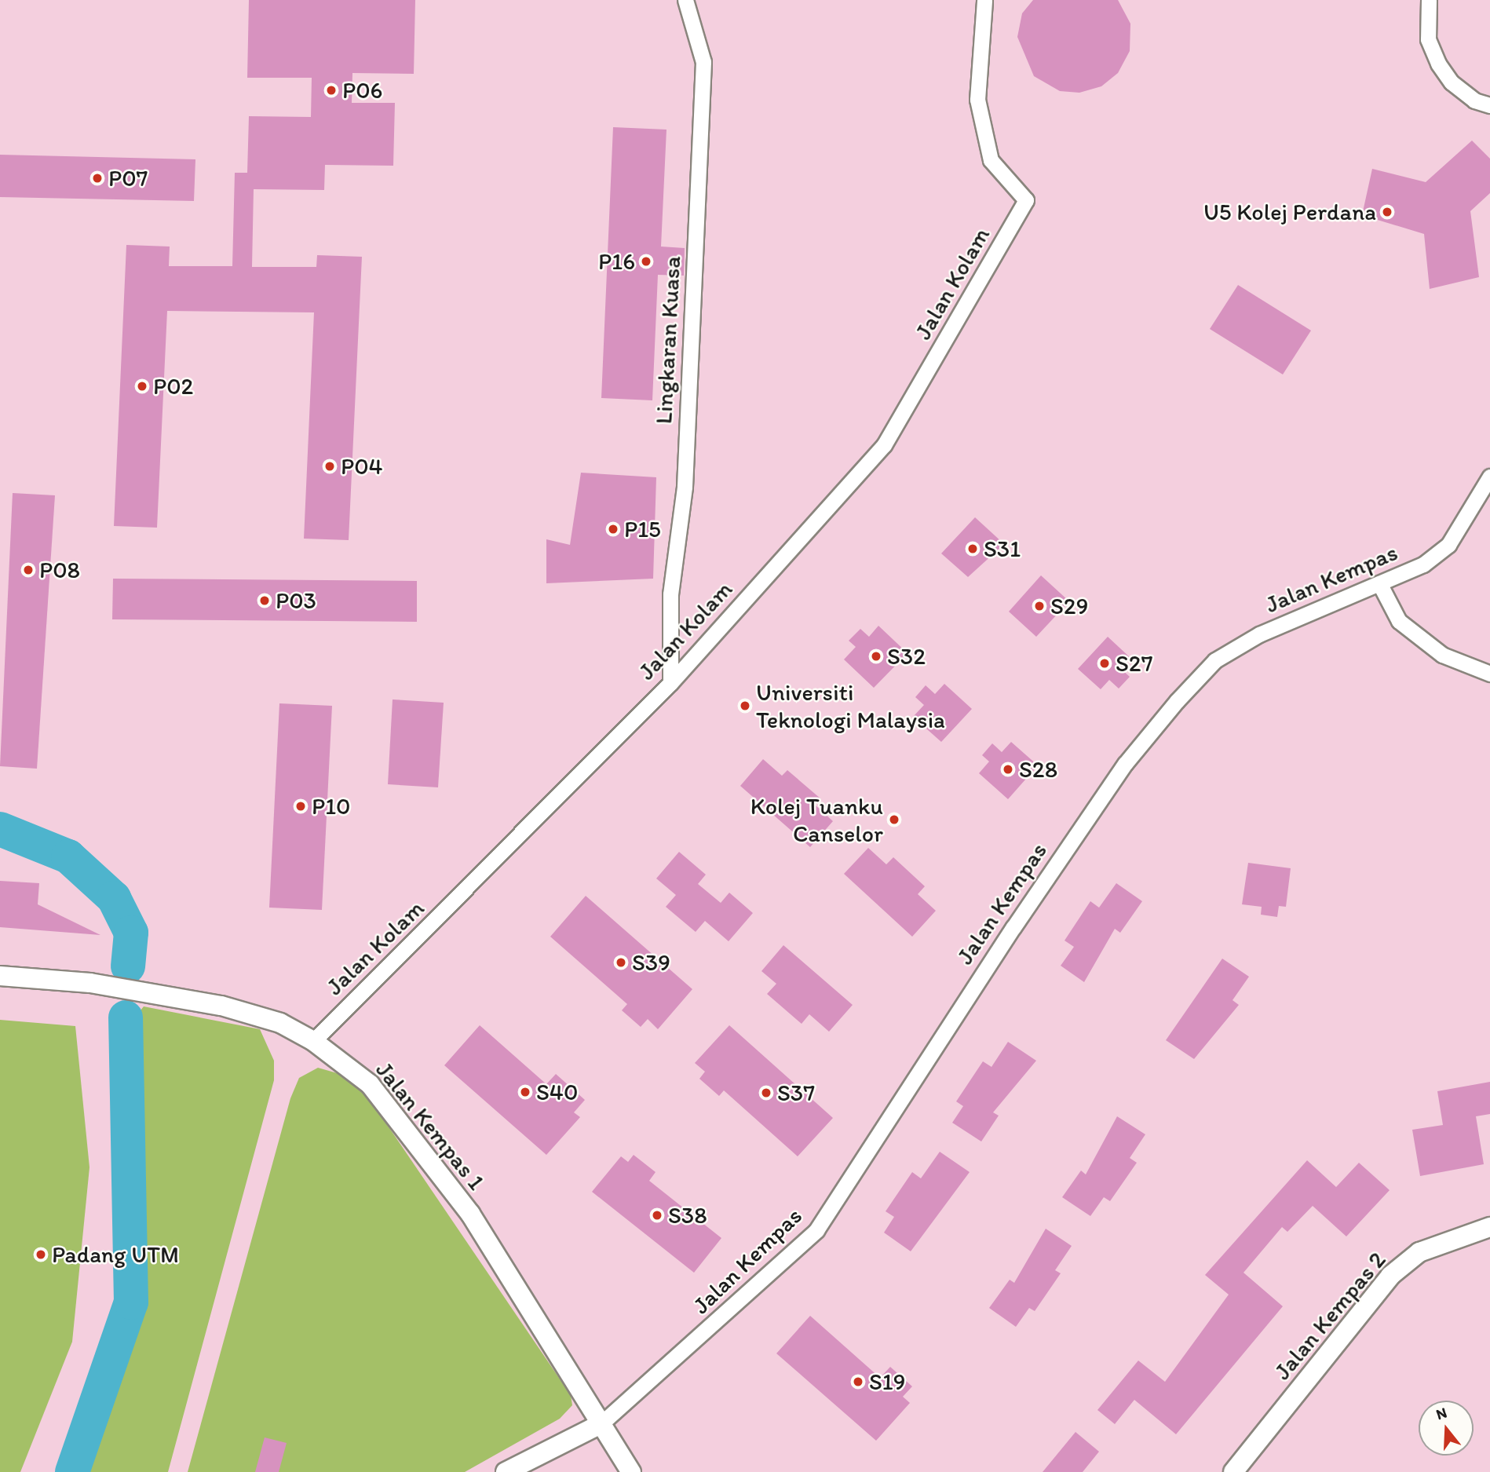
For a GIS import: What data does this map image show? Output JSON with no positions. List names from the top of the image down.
{
  "streets": {
    "street": [
      "Jalan Kolam",
      "Lingkaran Kuasa",
      "Jalan Kempas",
      "Jalan Kempas 1",
      "Jalan Kempas 2"
    ]
  },
  "crossings": [
    ["Jalan Kolam", "Lingkaran Kuasa"],
    ["Jalan Kolam", "Jalan Kempas 1"],
    ["Jalan Kempas", "Jalan Kempas 1"]
  ],
  "places": [
    "P06",
    "P07",
    "U5 Kolej Perdana",
    "P16",
    "P02",
    "P04",
    "P15",
    "S31",
    "P08",
    "P03",
    "S29",
    "S32",
    "S27",
    "Universiti Teknologi Malaysia",
    "S28",
    "P10",
    "Kolej Tuanku Canselor",
    "S39",
    "S40",
    "S37",
    "S38",
    "Padang UTM",
    "S19"
  ],
  "north": "top"
}
